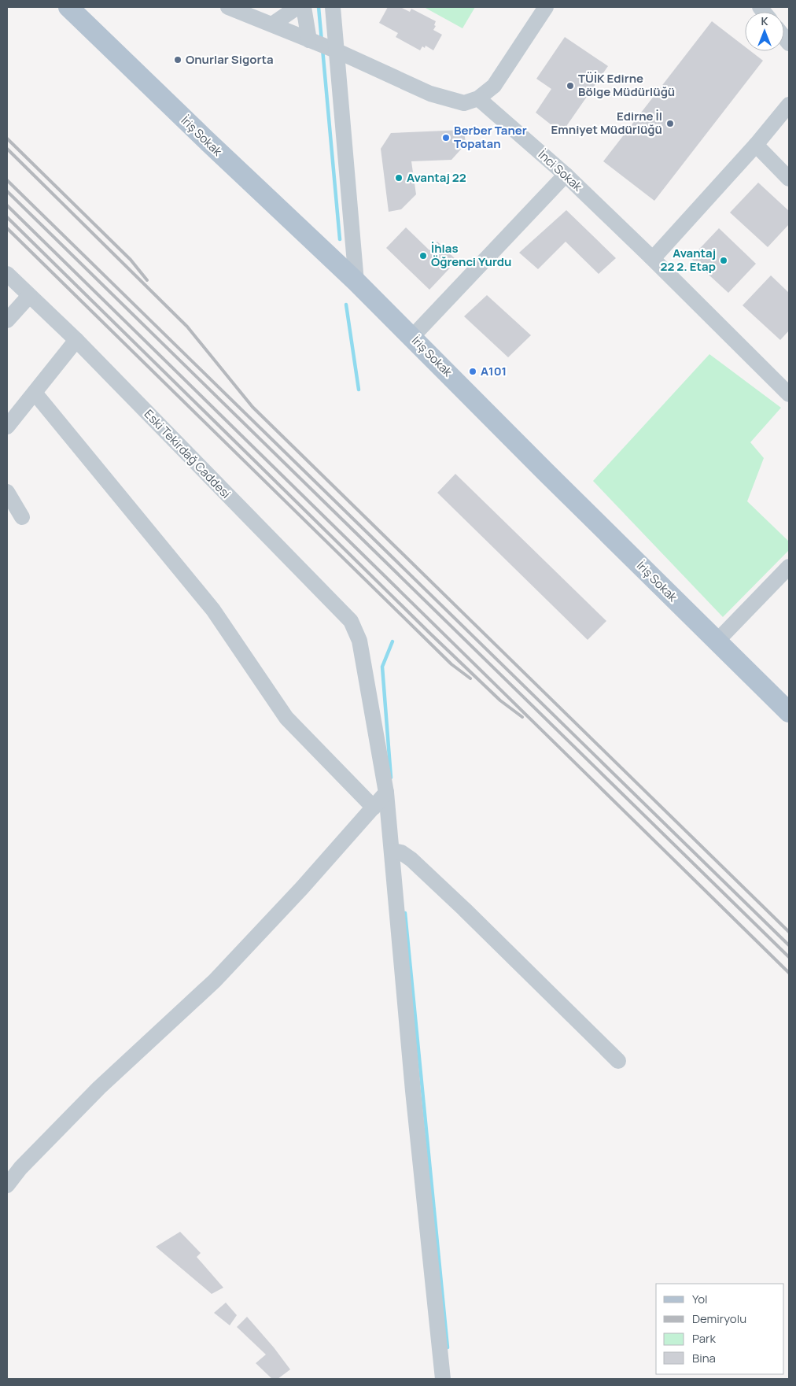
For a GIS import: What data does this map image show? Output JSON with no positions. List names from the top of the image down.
{
  "streets": {
    "main road": ["İriş Sokak"],
    "street": ["İnci Sokak", "Eski Tekirdağ Caddesi"]
  },
  "places": [
    "Onurlar Sigorta",
    "TÜİK Edirne Bölge Müdürlüğü",
    "Edirne İl Emniyet Müdürlüğü",
    "Berber Taner Topatan",
    "Avantaj 22",
    "İhlas Öğrenci Yurdu",
    "Avantaj 22 2. Etap",
    "A101"
  ],
  "legend": [
    "Yol",
    "Demiryolu",
    "Park",
    "Bina"
  ],
  "north": "top"
}
